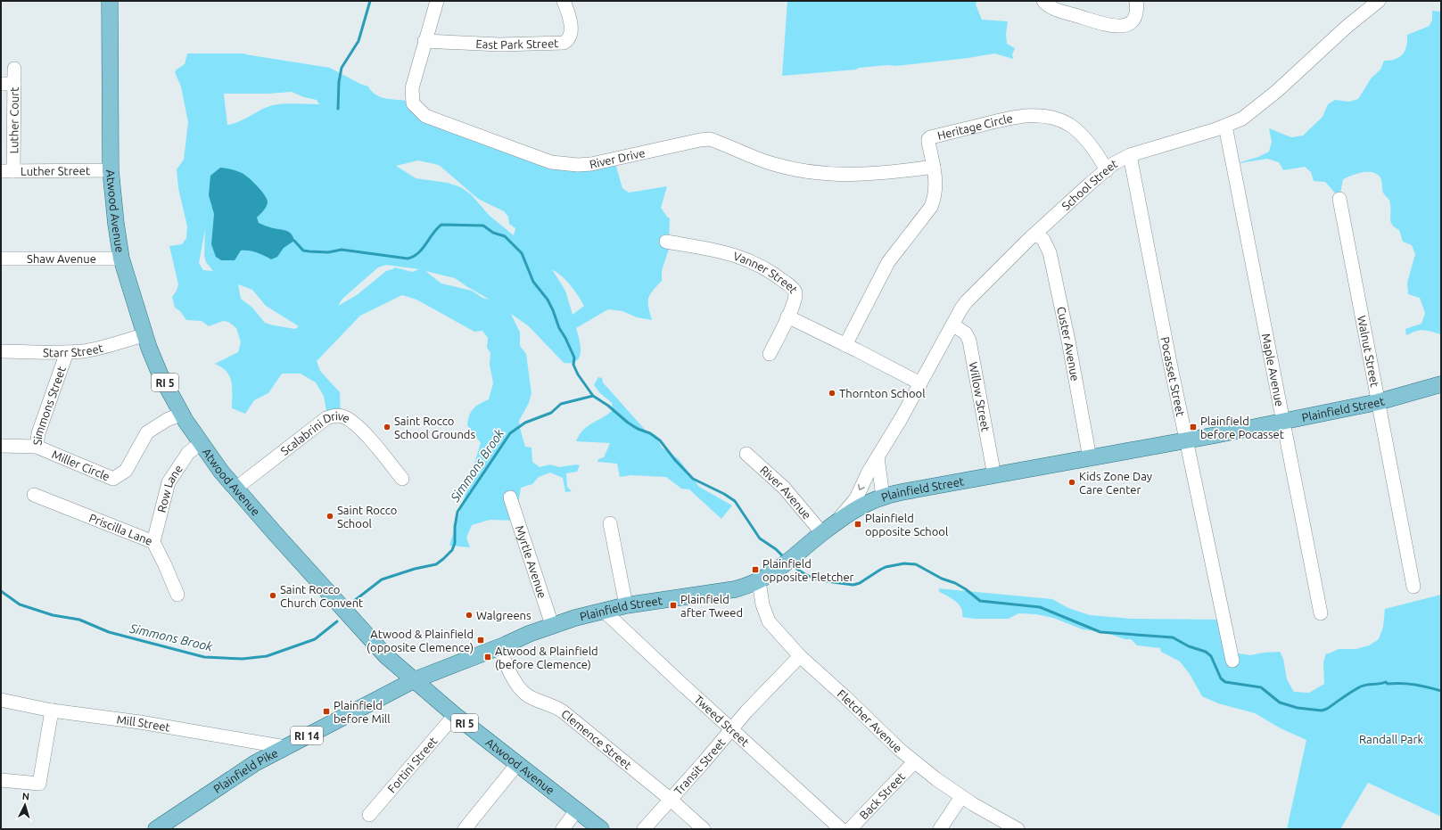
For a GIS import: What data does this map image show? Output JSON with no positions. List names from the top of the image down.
{
  "streets": {
    "main road": [
      "Atwood Avenue",
      "RI 5",
      "Plainfield Street",
      "RI 14",
      "Plainfield Pike"
    ],
    "street": [
      "East Park Street",
      "Luther Court",
      "Heritage Circle",
      "River Drive",
      "Luther Street",
      "School Street",
      "Shaw Avenue",
      "Vanner Street",
      "Custer Avenue",
      "Starr Street",
      "Walnut Street",
      "Maple Avenue",
      "Pocasset Street",
      "Willow Street",
      "Simmons Street",
      "Scalabrini Drive",
      "Miller Circle",
      "Row Lane",
      "River Avenue",
      "Priscilla Lane",
      "Myrtle Avenue",
      "Tweed Street",
      "Fletcher Avenue",
      "Mill Street",
      "Clemence Street",
      "Fortini Street",
      "Transit Street",
      "Back Street"
    ]
  },
  "crossings": [
    ["East Park Street", "River Drive"],
    ["Luther Court", "Luther Street"],
    ["Heritage Circle", "River Drive"],
    ["Heritage Circle", "School Street"],
    ["Heritage Circle", "Vanner Street"],
    ["Luther Street", "Atwood Avenue"],
    ["School Street", "Vanner Street"],
    ["School Street", "Custer Avenue"],
    ["School Street", "Maple Avenue"],
    ["School Street", "Pocasset Street"],
    ["School Street", "Willow Street"],
    ["School Street", "Plainfield Street"],
    ["School Street", "River Avenue"],
    ["Atwood Avenue", "Shaw Avenue"],
    ["Atwood Avenue", "Starr Street"],
    ["Atwood Avenue", "Plainfield Street"],
    ["Atwood Avenue", "Scalabrini Drive"],
    ["Atwood Avenue", "Miller Circle"],
    ["Atwood Avenue", "Row Lane"],
    ["Atwood Avenue", "Fortini Street"],
    ["Atwood Avenue", "Plainfield Pike"],
    ["Custer Avenue", "Plainfield Street"],
    ["Starr Street", "Simmons Street"],
    ["Walnut Street", "Plainfield Street"],
    ["Maple Avenue", "Plainfield Street"],
    ["Pocasset Street", "Plainfield Street"],
    ["Willow Street", "Plainfield Street"],
    ["Simmons Street", "Miller Circle"],
    ["Plainfield Street", "River Avenue"],
    ["Plainfield Street", "Myrtle Avenue"],
    ["Plainfield Street", "Tweed Street"],
    ["Plainfield Street", "Fletcher Avenue"],
    ["Plainfield Street", "Clemence Street"],
    ["Plainfield Street", "Plainfield Pike"],
    ["Row Lane", "Priscilla Lane"],
    ["Tweed Street", "Transit Street"],
    ["Fletcher Avenue", "Transit Street"],
    ["Fletcher Avenue", "Back Street"],
    ["Mill Street", "Plainfield Pike"],
    ["Clemence Street", "Transit Street"]
  ],
  "water": ["Simmons Brook"],
  "parks": ["Randall Park"],
  "places": {
    "other": [
      "Thornton School",
      "Saint Rocco School Grounds",
      "Kids Zone Day Care Center",
      "Saint Rocco School",
      "Saint Rocco Church Convent",
      "Walgreens"
    ],
    "transit": [
      "Plainfield before Pocasset",
      "Plainfield opposite School",
      "Plainfield opposite Fletcher",
      "Plainfield after Tweed",
      "Atwood & Plainfield (opposite Clemence)",
      "Atwood & Plainfield (before Clemence)",
      "Plainfield before Mill"
    ]
  },
  "north": "top"
}
